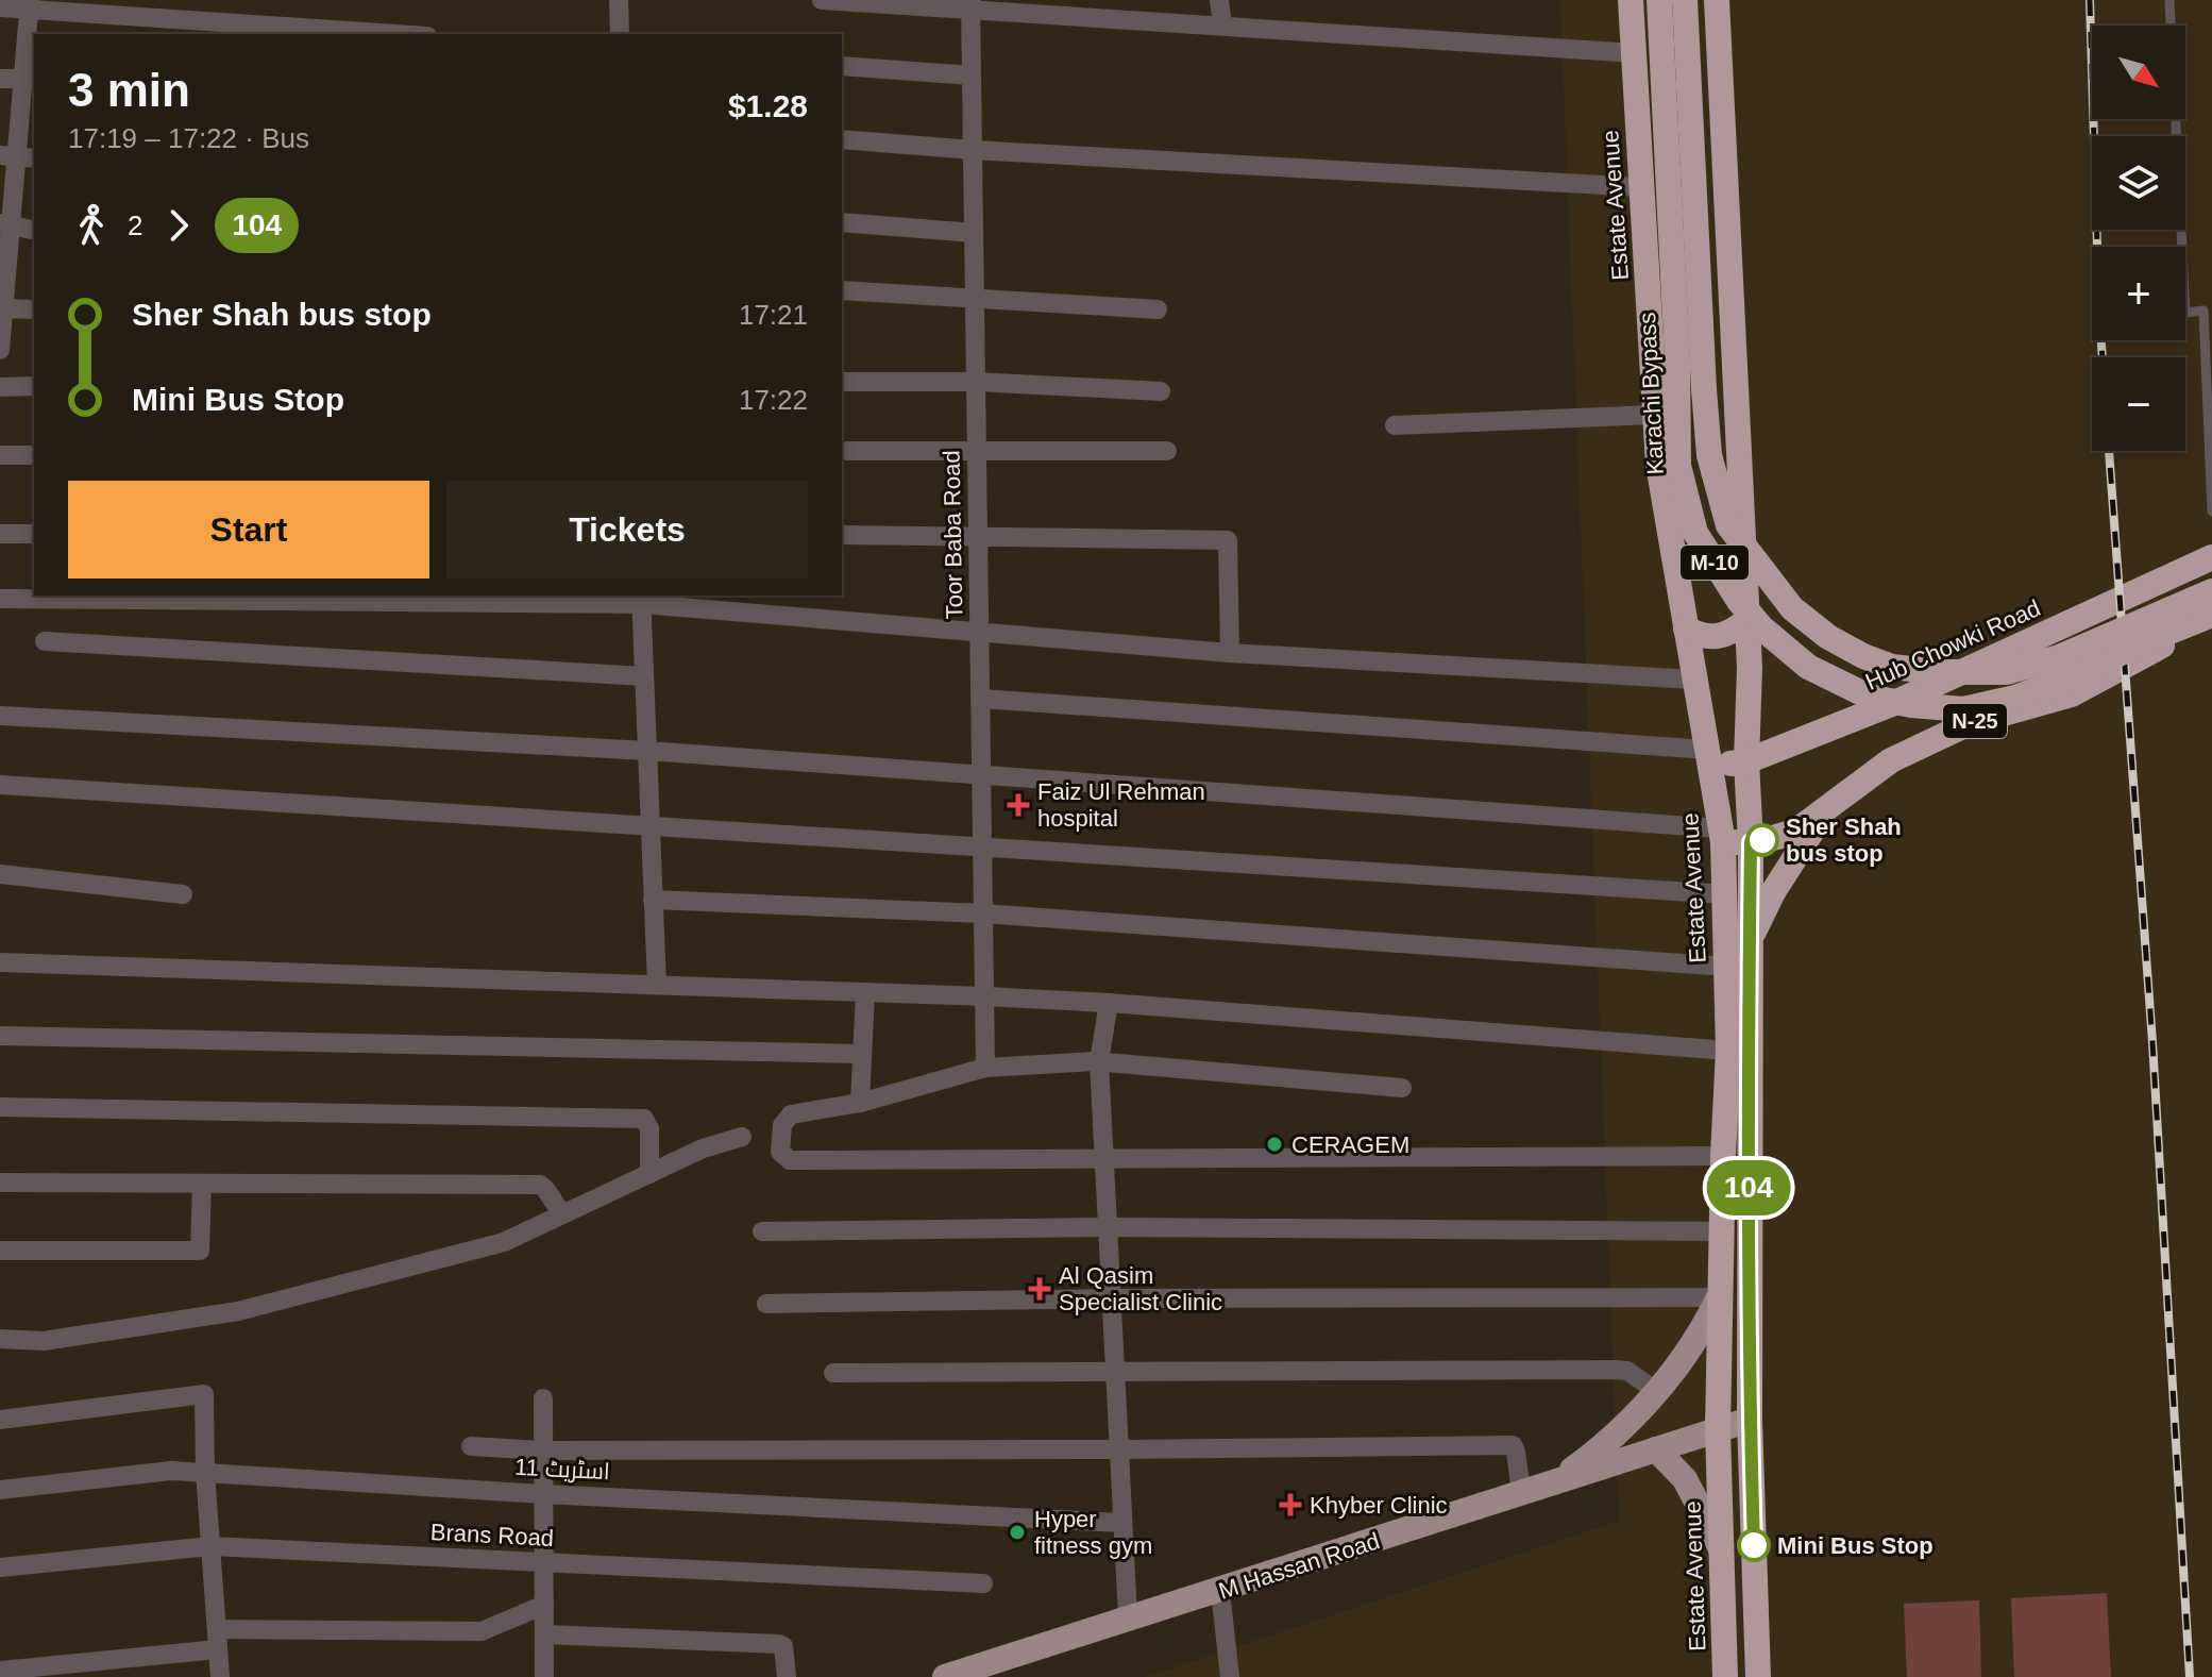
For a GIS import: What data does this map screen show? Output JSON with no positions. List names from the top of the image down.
{
  "streets": {
    "highway": [
      "Estate Avenue",
      "Karachi Bypass",
      "M-10",
      "Hub Chowki Road",
      "N-25"
    ],
    "main road": ["M Hassan Road"],
    "street": ["Toor Baba Road", "اسٹریٹ 11", "Brans Road"]
  },
  "crossings": [
    ["Estate Avenue", "Hub Chowki Road"],
    ["Estate Avenue", "N-25"],
    ["Estate Avenue", "M Hassan Road"]
  ],
  "places": {
    "health": ["Faiz Ul Rehman hospital", "Al Qasim Specialist Clinic", "Khyber Clinic"],
    "other": [
      "Sher Shah bus stop",
      "CERAGEM",
      "Hyper fitness gym",
      "Mini Bus Stop"
    ]
  },
  "lines": ["bus line 104"],
  "north": "bottom right",
  "page": {
    "on_map": "104",
    "map_buttons": ["+", "−"],
    "heading": ["3 min", "17:19 – 17:22 · Bus", "$1.28"],
    "legs": ["2", "104"],
    "list": [
      {
        "name": "Sher Shah bus stop",
        "value": "17:21"
      },
      {
        "name": "Mini Bus Stop",
        "value": "17:22"
      }
    ],
    "buttons": ["Start", "Tickets"]
  }
}
